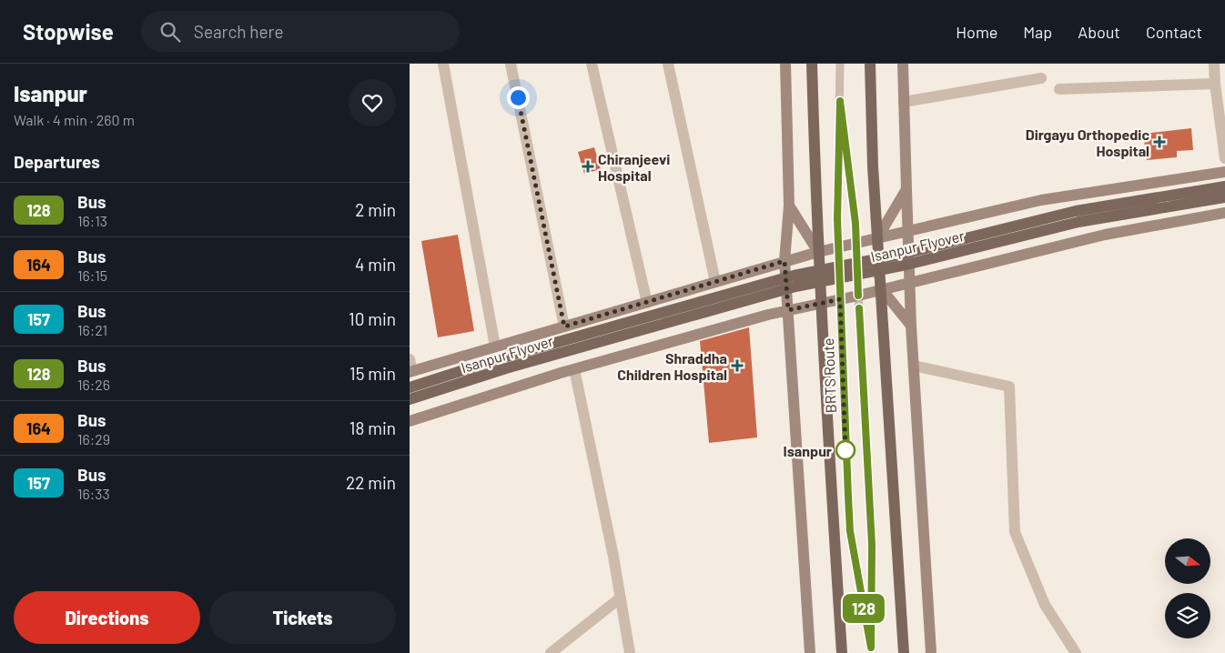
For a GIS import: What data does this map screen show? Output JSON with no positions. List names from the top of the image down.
{
  "streets": {
    "main road": ["Isanpur Flyover"],
    "lane": ["BRTS Route"]
  },
  "places": {
    "health": ["Dirgayu Orthopedic Hospital", "Chiranjeevi Hospital", "Shraddha Children Hospital"],
    "other": ["Isanpur"]
  },
  "lines": ["bus line 128"],
  "north": "right",
  "page": {
    "header": "Stopwise",
    "search": "Search here",
    "nav": [
      "Home",
      "Map",
      "About",
      "Contact"
    ],
    "heading": [
      ["Isanpur", "Walk · 4 min · 260 m"],
      "Departures"
    ],
    "on_map": "128",
    "list": [
      {
        "mark": "128",
        "name": "Bus",
        "note": "16:13",
        "value": "2 min"
      },
      {
        "mark": "164",
        "name": "Bus",
        "note": "16:15",
        "value": "4 min"
      },
      {
        "mark": "157",
        "name": "Bus",
        "note": "16:21",
        "value": "10 min"
      },
      {
        "mark": "128",
        "name": "Bus",
        "note": "16:26",
        "value": "15 min"
      },
      {
        "mark": "164",
        "name": "Bus",
        "note": "16:29",
        "value": "18 min"
      },
      {
        "mark": "157",
        "name": "Bus",
        "note": "16:33",
        "value": "22 min"
      }
    ],
    "buttons": ["Directions", "Tickets"]
  }
}
